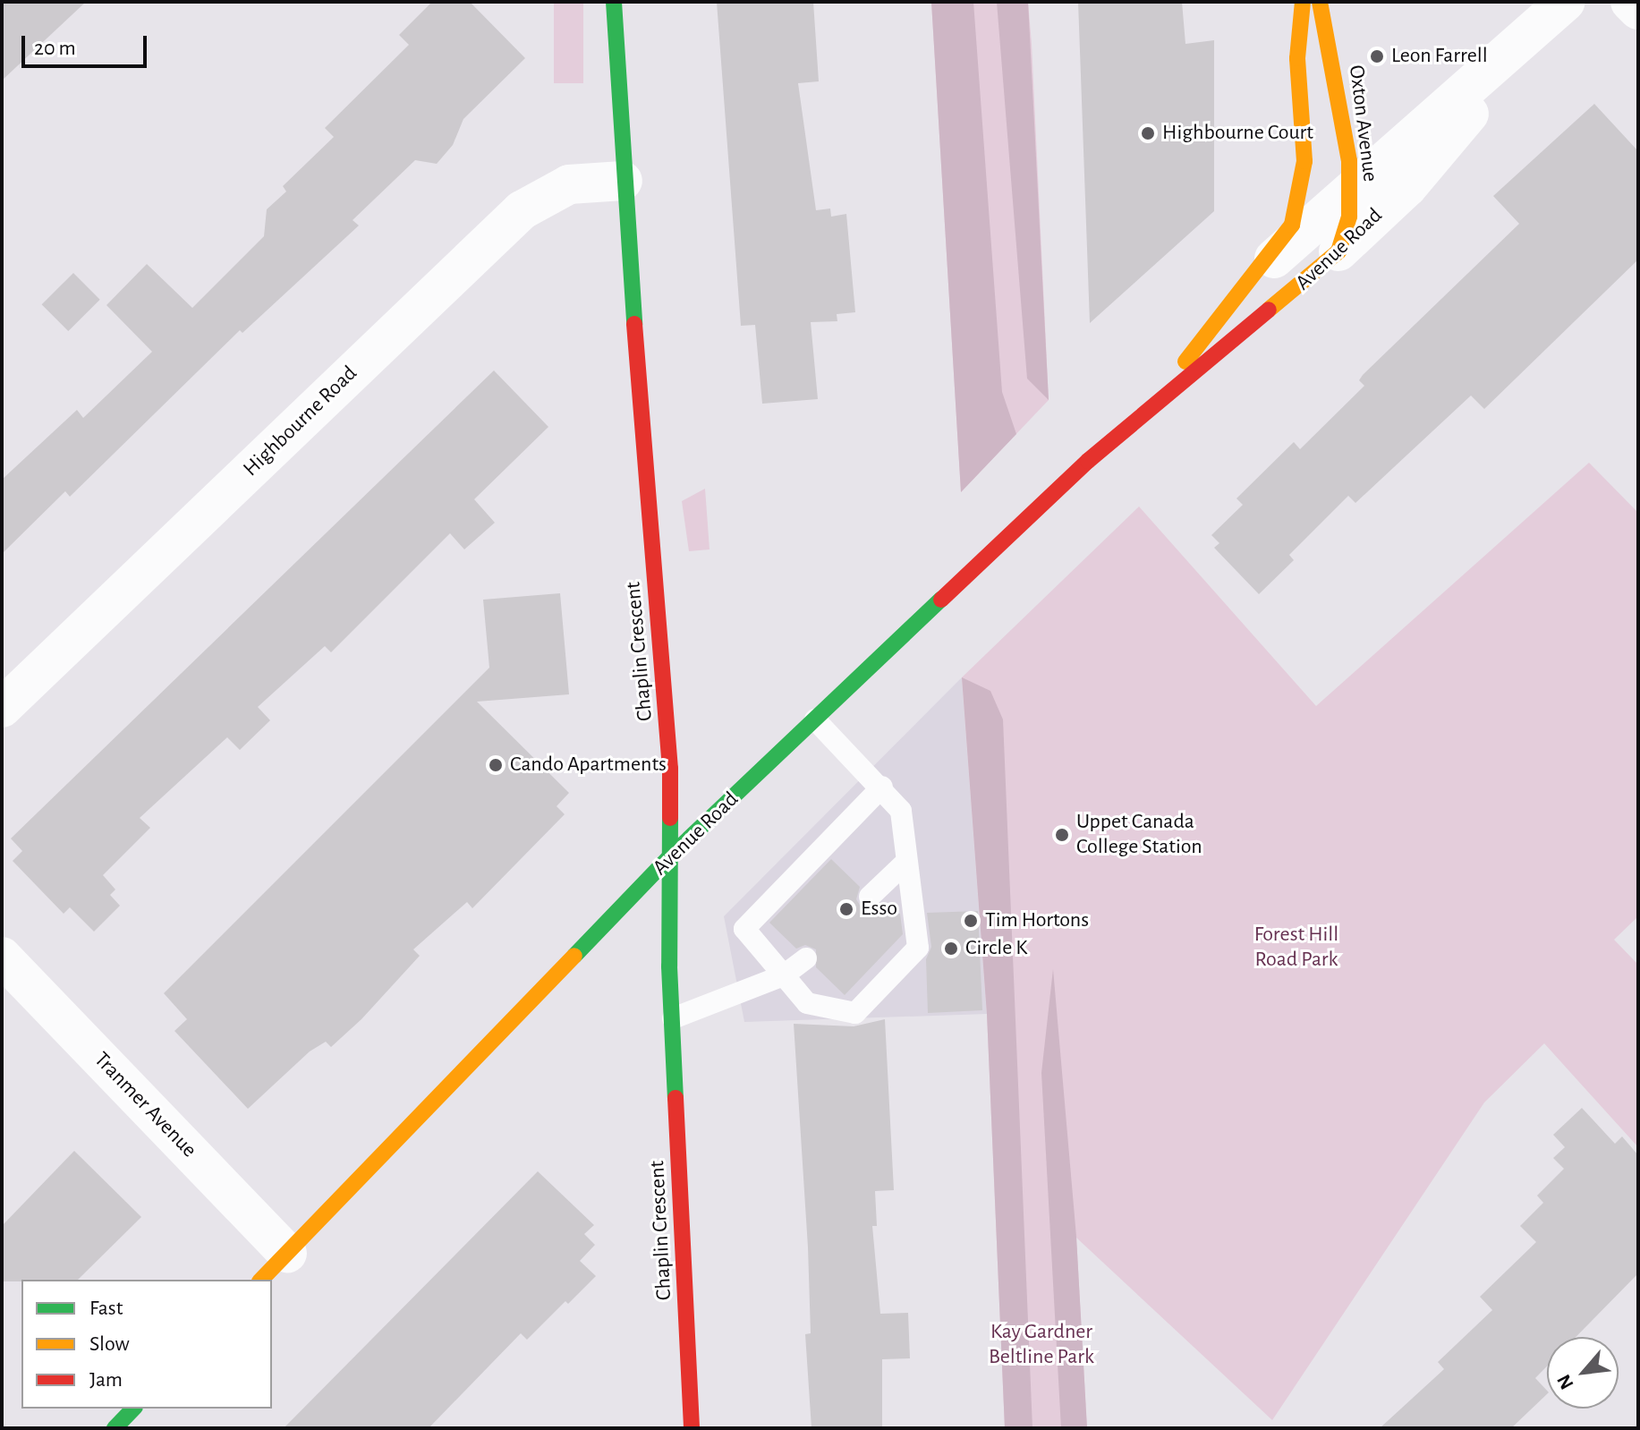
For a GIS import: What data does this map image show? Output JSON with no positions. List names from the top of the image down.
{
  "streets": {
    "main road": ["Oxton Avenue", "Avenue Road", "Chaplin Crescent"],
    "street": ["Highbourne Road", "Tranmer Avenue"]
  },
  "crossings": [
    ["Oxton Avenue", "Avenue Road"],
    ["Avenue Road", "Chaplin Crescent"],
    ["Avenue Road", "Tranmer Avenue"],
    ["Highbourne Road", "Chaplin Crescent"]
  ],
  "parks": ["Forest Hill Road Park", "Kay Gardner Beltline Park"],
  "places": [
    "Leon Farrell",
    "Highbourne Court",
    "Cando Apartments",
    "Uppet Canada College Station",
    "Esso",
    "Tim Hortons",
    "Circle K"
  ],
  "legend": ["Fast", "Slow", "Jam"],
  "scale_bar": "20 m",
  "north": "bottom left"
}
